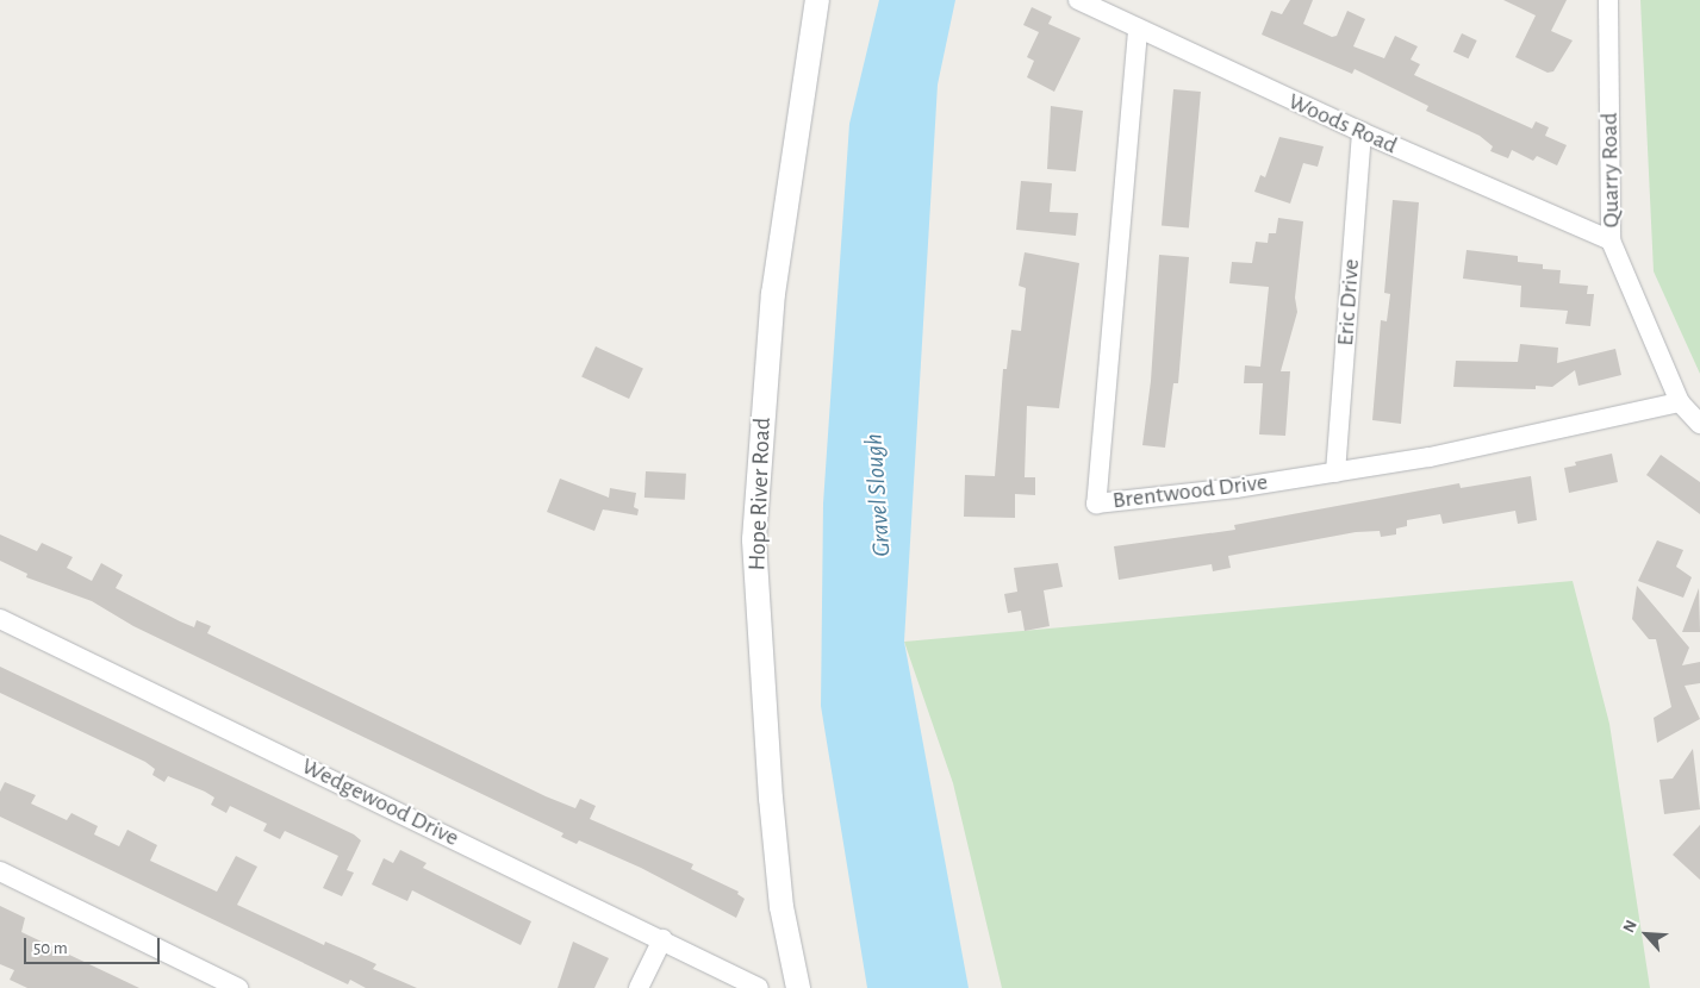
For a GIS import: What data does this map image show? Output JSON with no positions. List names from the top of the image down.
{
  "streets": {
    "street": [
      "Woods Road",
      "Quarry Road",
      "Eric Drive",
      "Brentwood Drive",
      "Hope River Road",
      "Wedgewood Drive"
    ]
  },
  "crossings": [
    ["Woods Road", "Quarry Road"],
    ["Woods Road", "Eric Drive"],
    ["Woods Road", "Brentwood Drive"],
    ["Quarry Road", "Brentwood Drive"],
    ["Eric Drive", "Brentwood Drive"]
  ],
  "water": ["Gravel Slough"],
  "scale_bar": "50 m",
  "north": "top left"
}
